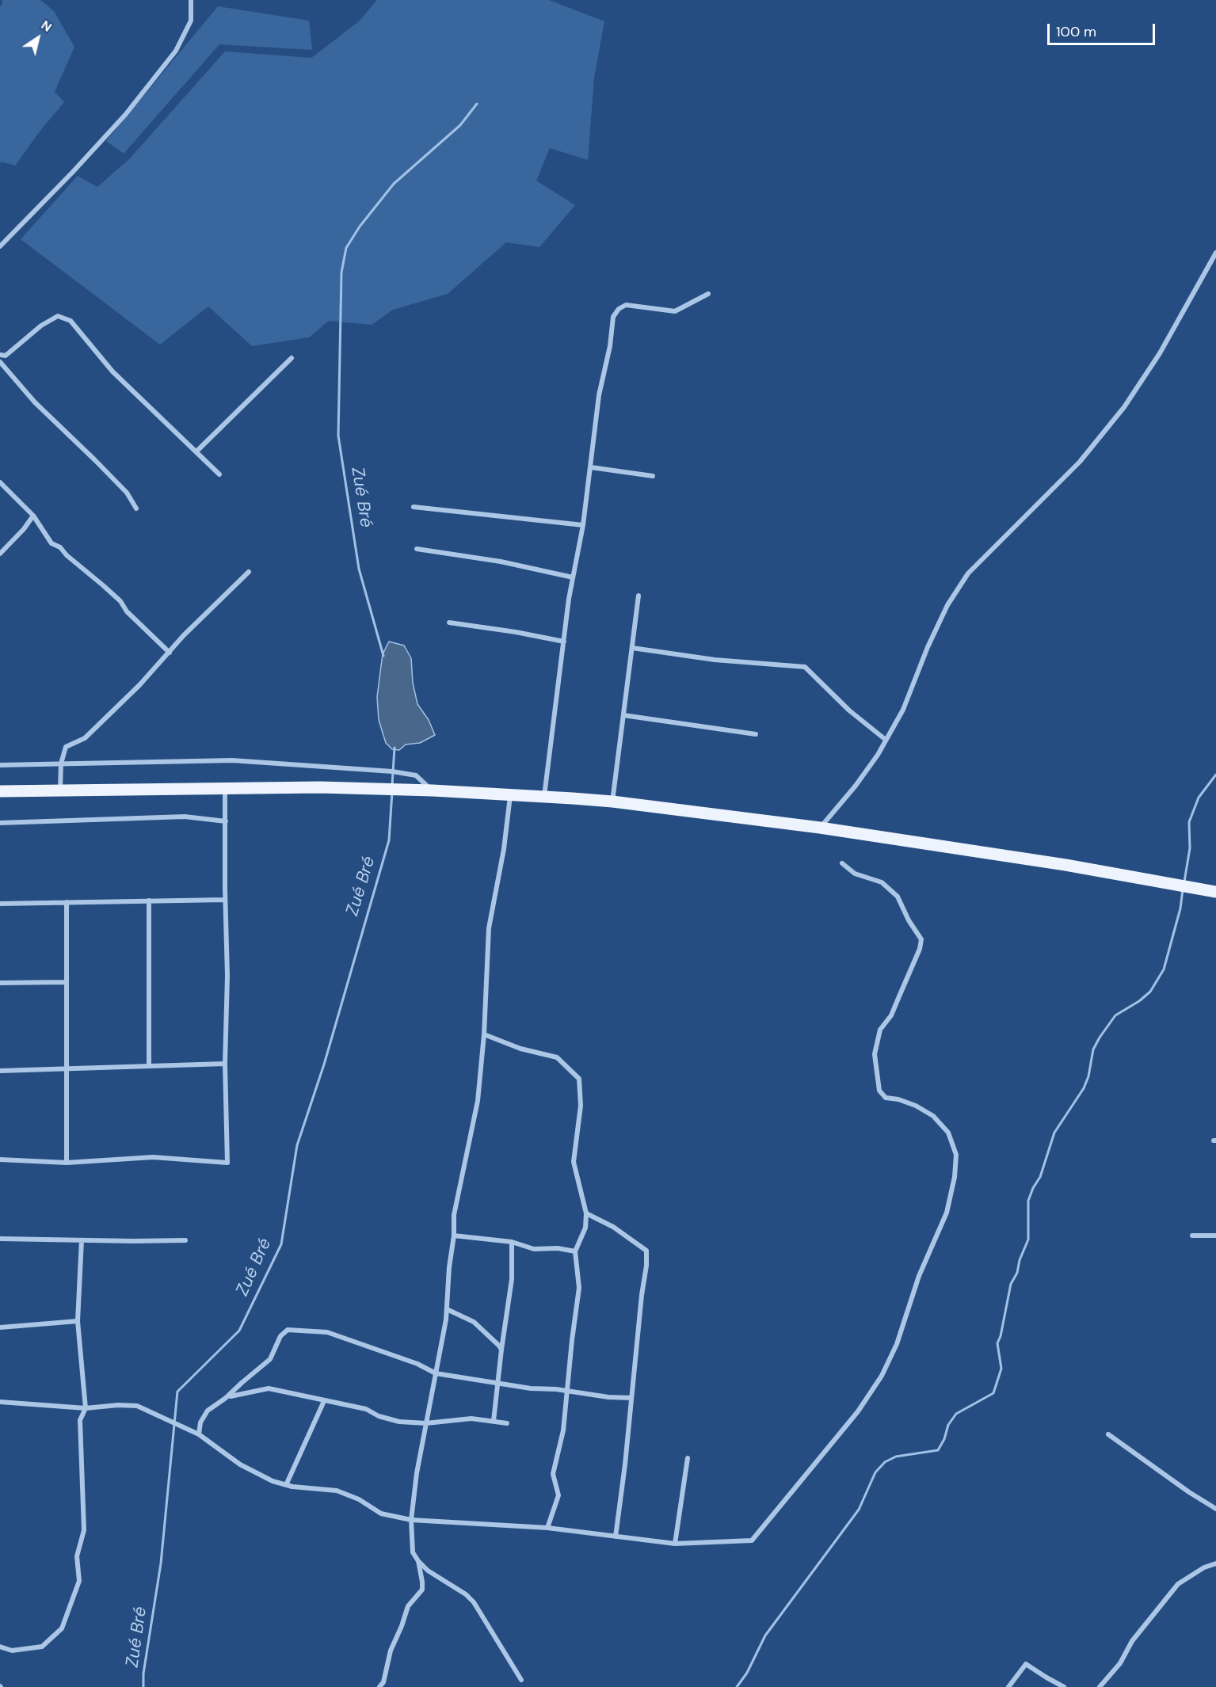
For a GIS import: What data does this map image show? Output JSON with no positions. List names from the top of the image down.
{
  "water": ["Zué Bré"],
  "scale_bar": "100 m",
  "north": "top right"
}
